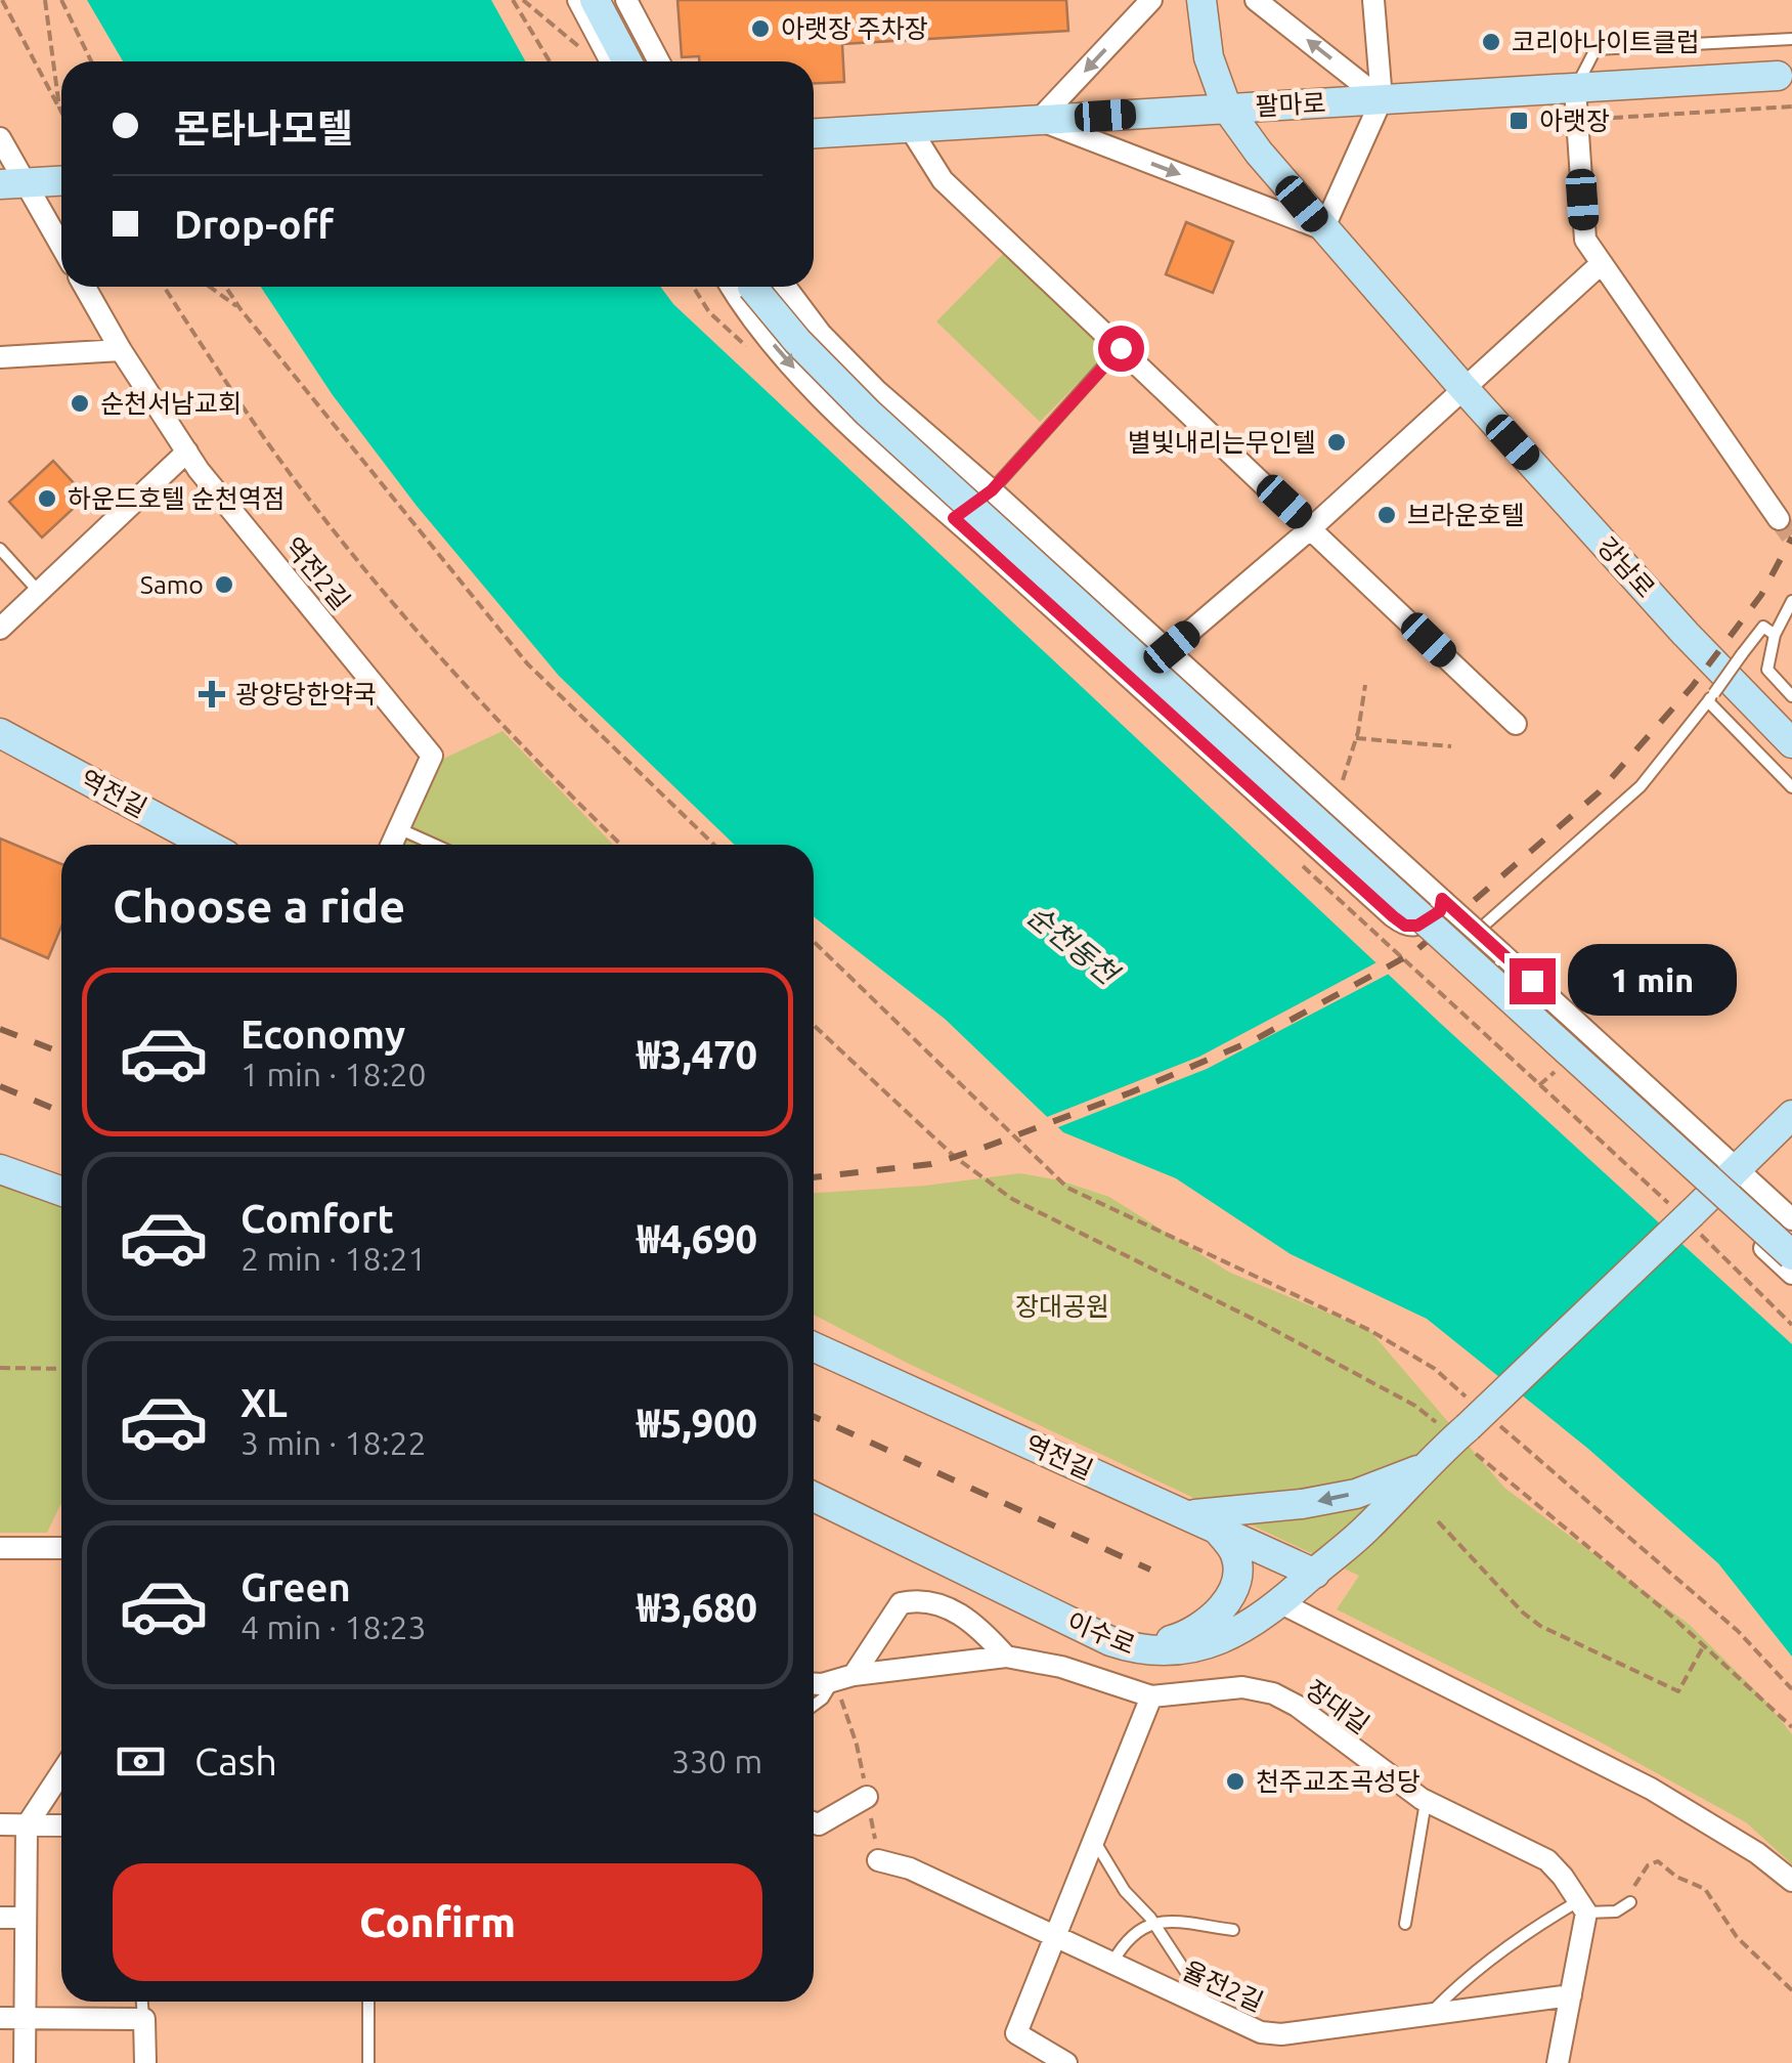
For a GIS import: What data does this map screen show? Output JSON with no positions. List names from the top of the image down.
{
  "streets": {
    "main road": [
      "팔마로",
      "강남로",
      "역전길",
      "이수로"
    ],
    "street": ["역전2길", "장대길", "율전2길"]
  },
  "crossings": [
    ["팔마로", "강남로"],
    ["역전길", "이수로"]
  ],
  "water": ["순천동천"],
  "parks": ["장대공원"],
  "places": {
    "other": [
      "아랫장 주차장",
      "코리아나이트클럽",
      "순천서남교회",
      "별빛내리는무인텔",
      "하운드호텔 순천역점",
      "브라운호텔",
      "Samo",
      "천주교조곡성당"
    ],
    "transit": ["아랫장"],
    "health": ["광양당한약국"]
  },
  "page": {
    "banner": ["몬타나모텔", "Drop-off"],
    "heading": "Choose a ride",
    "bubble": "1 min",
    "list": [
      {
        "name": "Economy",
        "note": "1 min · 18:20",
        "value": "₩3,470"
      },
      {
        "name": "Comfort",
        "note": "2 min · 18:21",
        "value": "₩4,690"
      },
      {
        "name": "XL",
        "note": "3 min · 18:22",
        "value": "₩5,900"
      },
      {
        "name": "Green",
        "note": "4 min · 18:23",
        "value": "₩3,680"
      }
    ],
    "pay": ["Cash", "330 m"],
    "buttons": "Confirm"
  }
}
